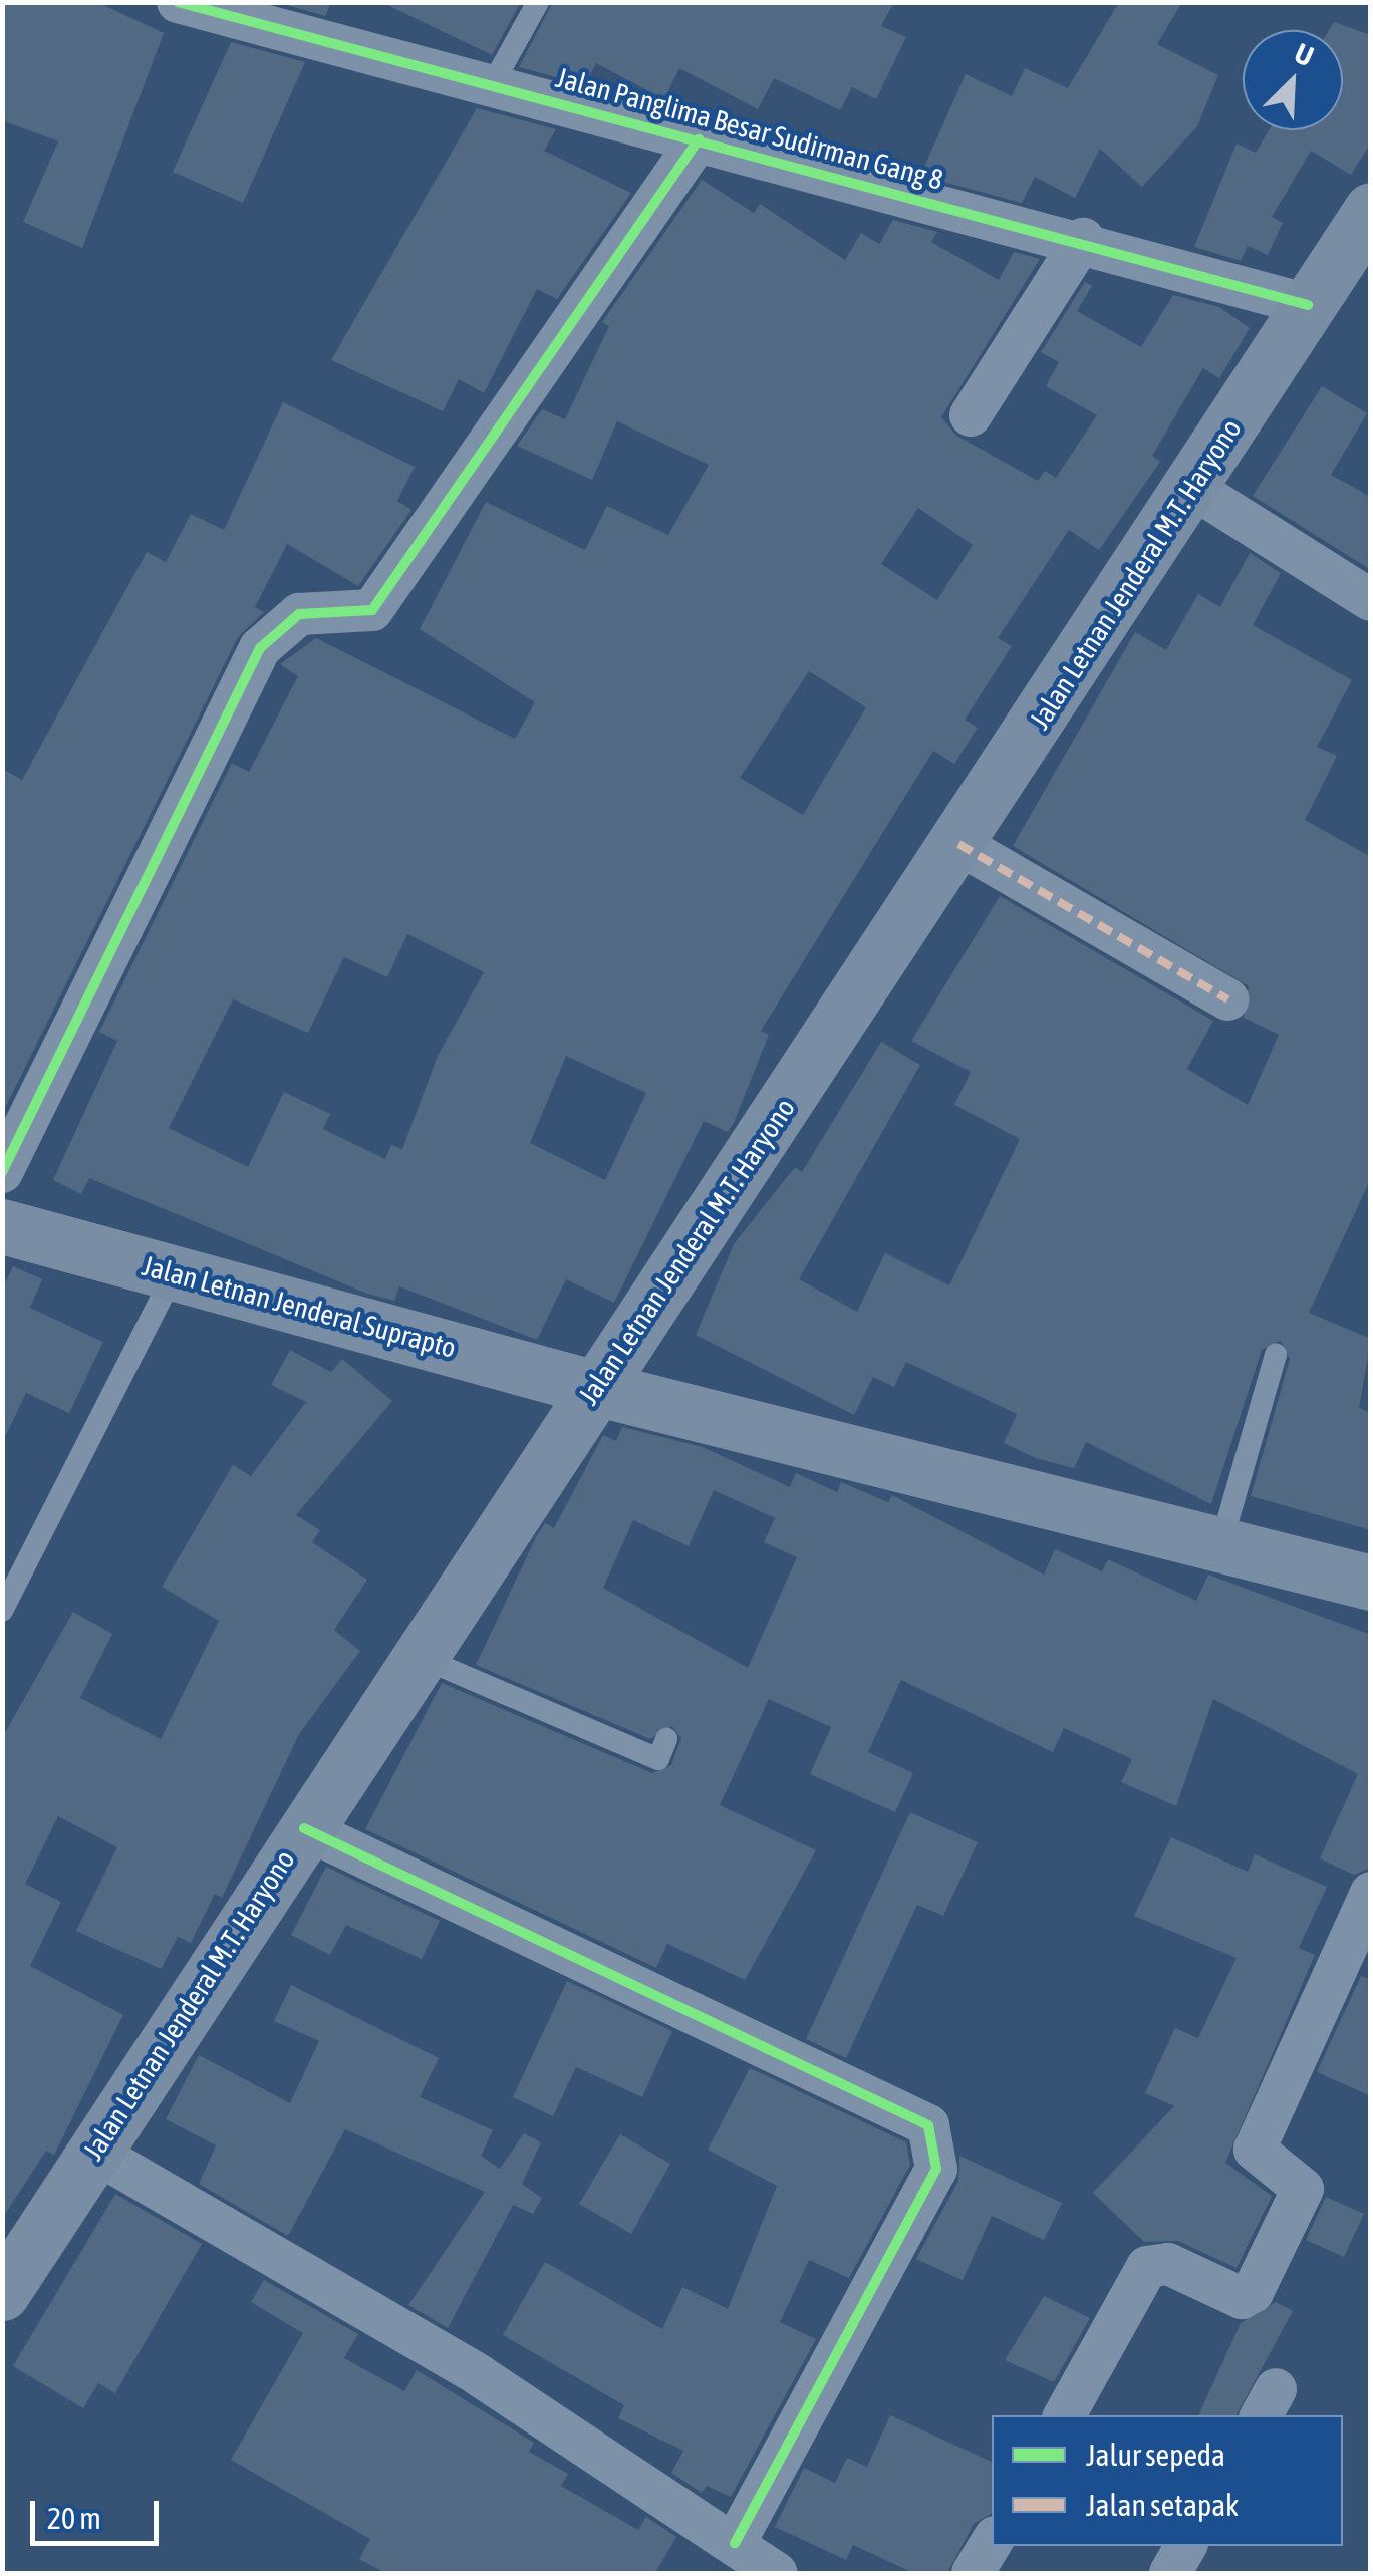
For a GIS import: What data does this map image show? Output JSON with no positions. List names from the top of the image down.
{
  "streets": {
    "main road": ["Jalan Letnan Jenderal M.T. Haryono", "Jalan Letnan Jenderal Suprapto"],
    "street": ["Jalan Panglima Besar Sudirman Gang 8"]
  },
  "crossings": [
    ["Jalan Panglima Besar Sudirman Gang 8", "Jalan Letnan Jenderal M.T. Haryono"],
    ["Jalan Letnan Jenderal M.T. Haryono", "Jalan Letnan Jenderal Suprapto"]
  ],
  "legend": ["Jalur sepeda", "Jalan setapak"],
  "scale_bar": "20 m",
  "north": "top right"
}
